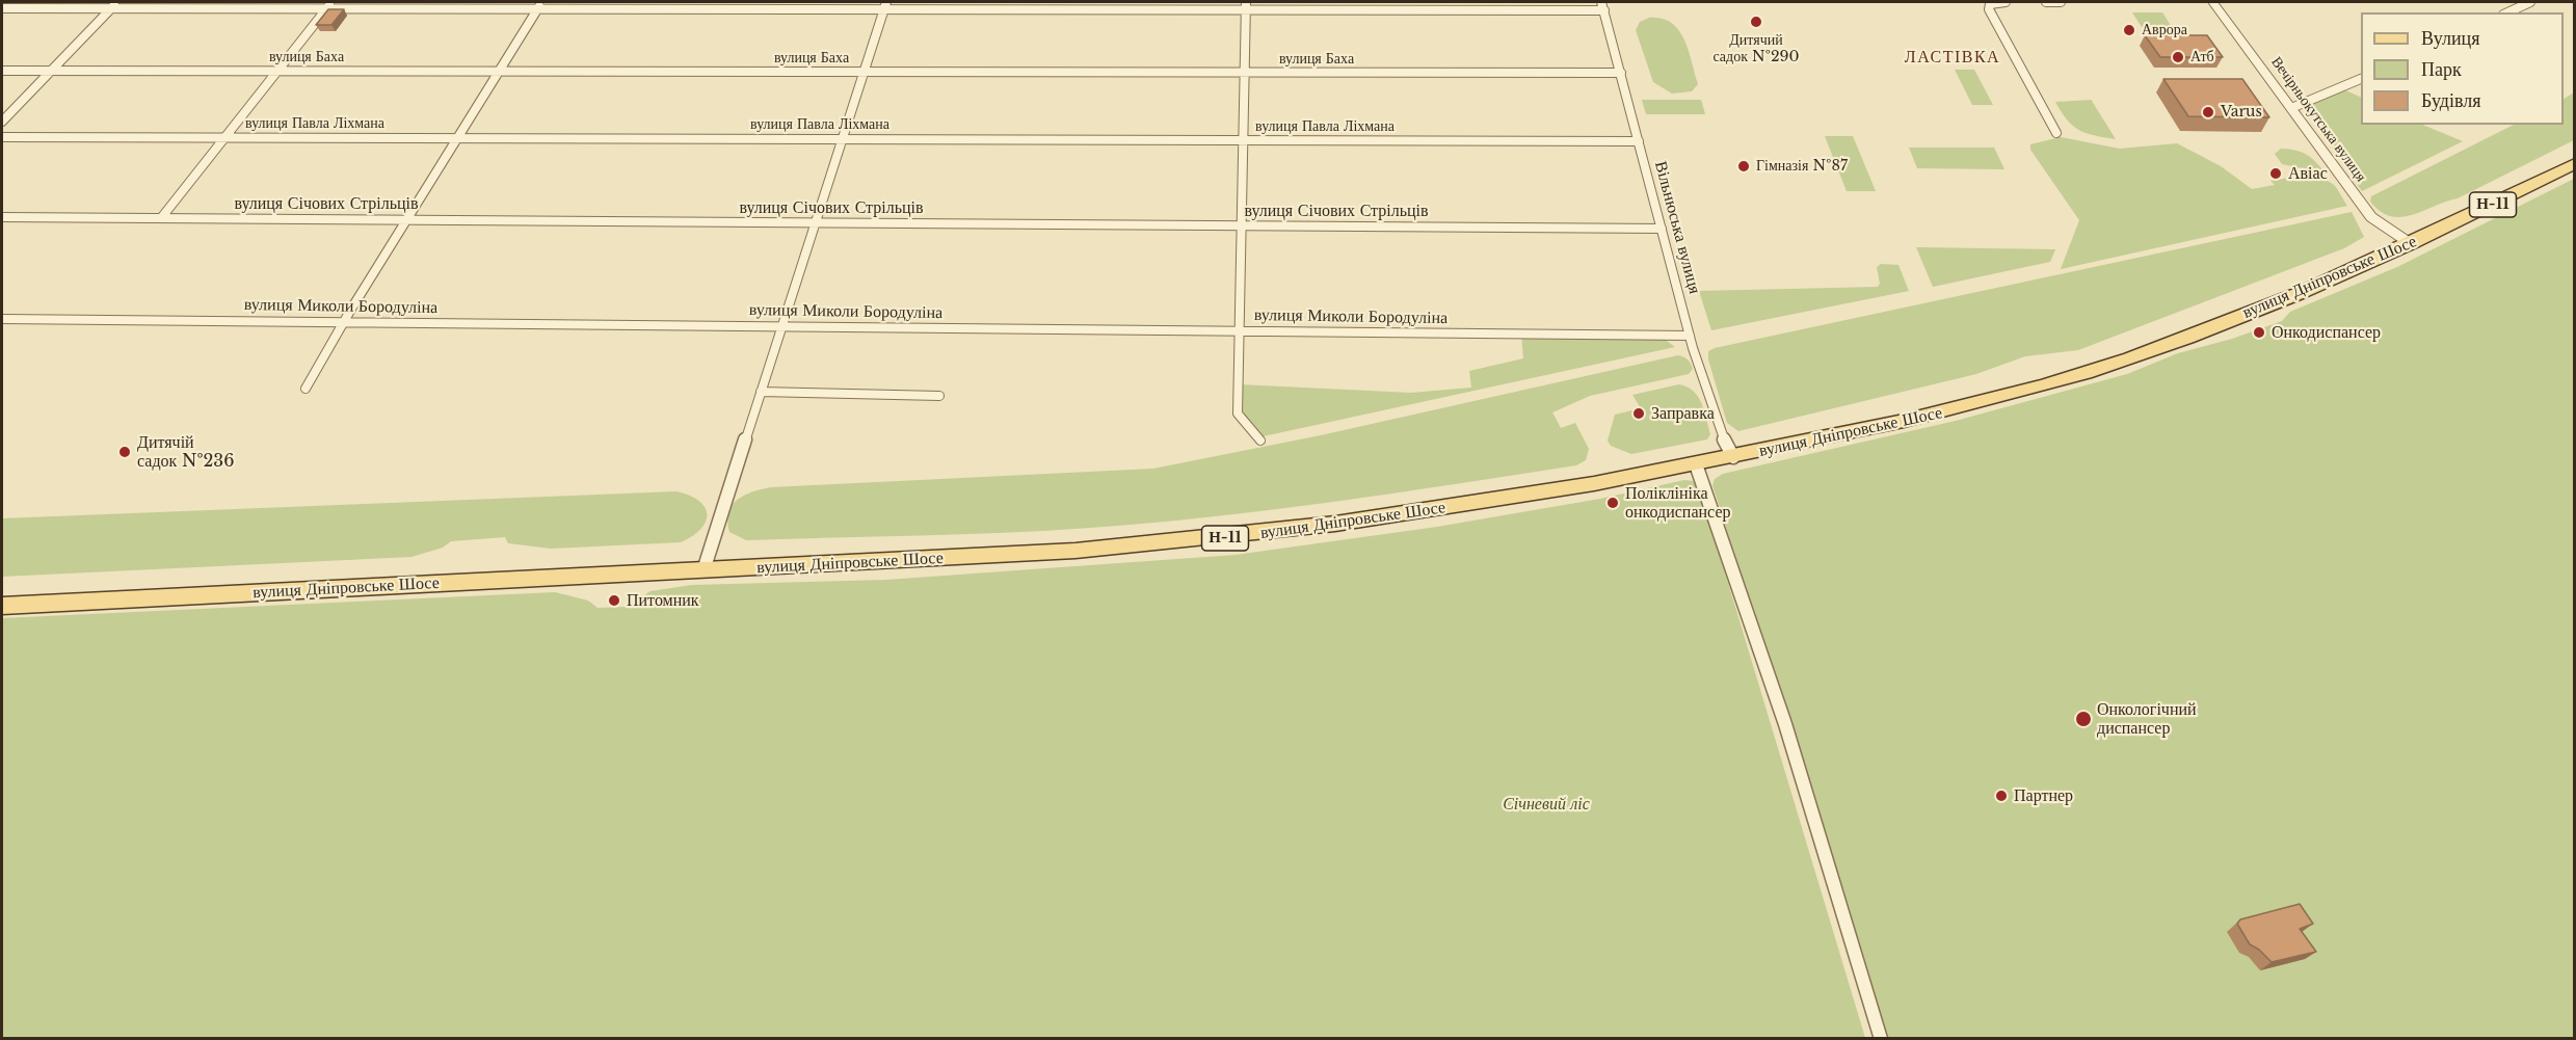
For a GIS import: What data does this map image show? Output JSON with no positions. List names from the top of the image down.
{
  "streets": {
    "main road": ["Н-11", "вулиця Дніпровське Шосе"],
    "street": [
      "вулиця Баха",
      "Вечірньокутська вулиця",
      "вулиця Павла Ліхмана",
      "вулиця Січових Стрільців",
      "Вільнюська вулиця",
      "вулиця Миколи Бородуліна"
    ]
  },
  "crossings": [
    ["вулиця Баха", "Вільнюська вулиця"],
    ["Вечірньокутська вулиця", "вулиця Дніпровське Шосе"],
    ["вулиця Павла Ліхмана", "Вільнюська вулиця"],
    ["вулиця Січових Стрільців", "Вільнюська вулиця"],
    ["Вільнюська вулиця", "вулиця Дніпровське Шосе"],
    ["Вільнюська вулиця", "вулиця Миколи Бородуліна"]
  ],
  "districts": ["ЛАСТІВКА"],
  "parks": ["Січневий ліс"],
  "places": [
    "Дитячий садок №290",
    "Аврора",
    "Атб",
    "Varus",
    "Гімназія №87",
    "Авіас",
    "Онкодиспансер",
    "Заправка",
    "Дитячій садок №236",
    "Поліклініка онкодиспансер",
    "Питомник",
    "Онкологічний диспансер",
    "Партнер"
  ],
  "legend": ["Вулиця", "Парк", "Будівля"]
}
